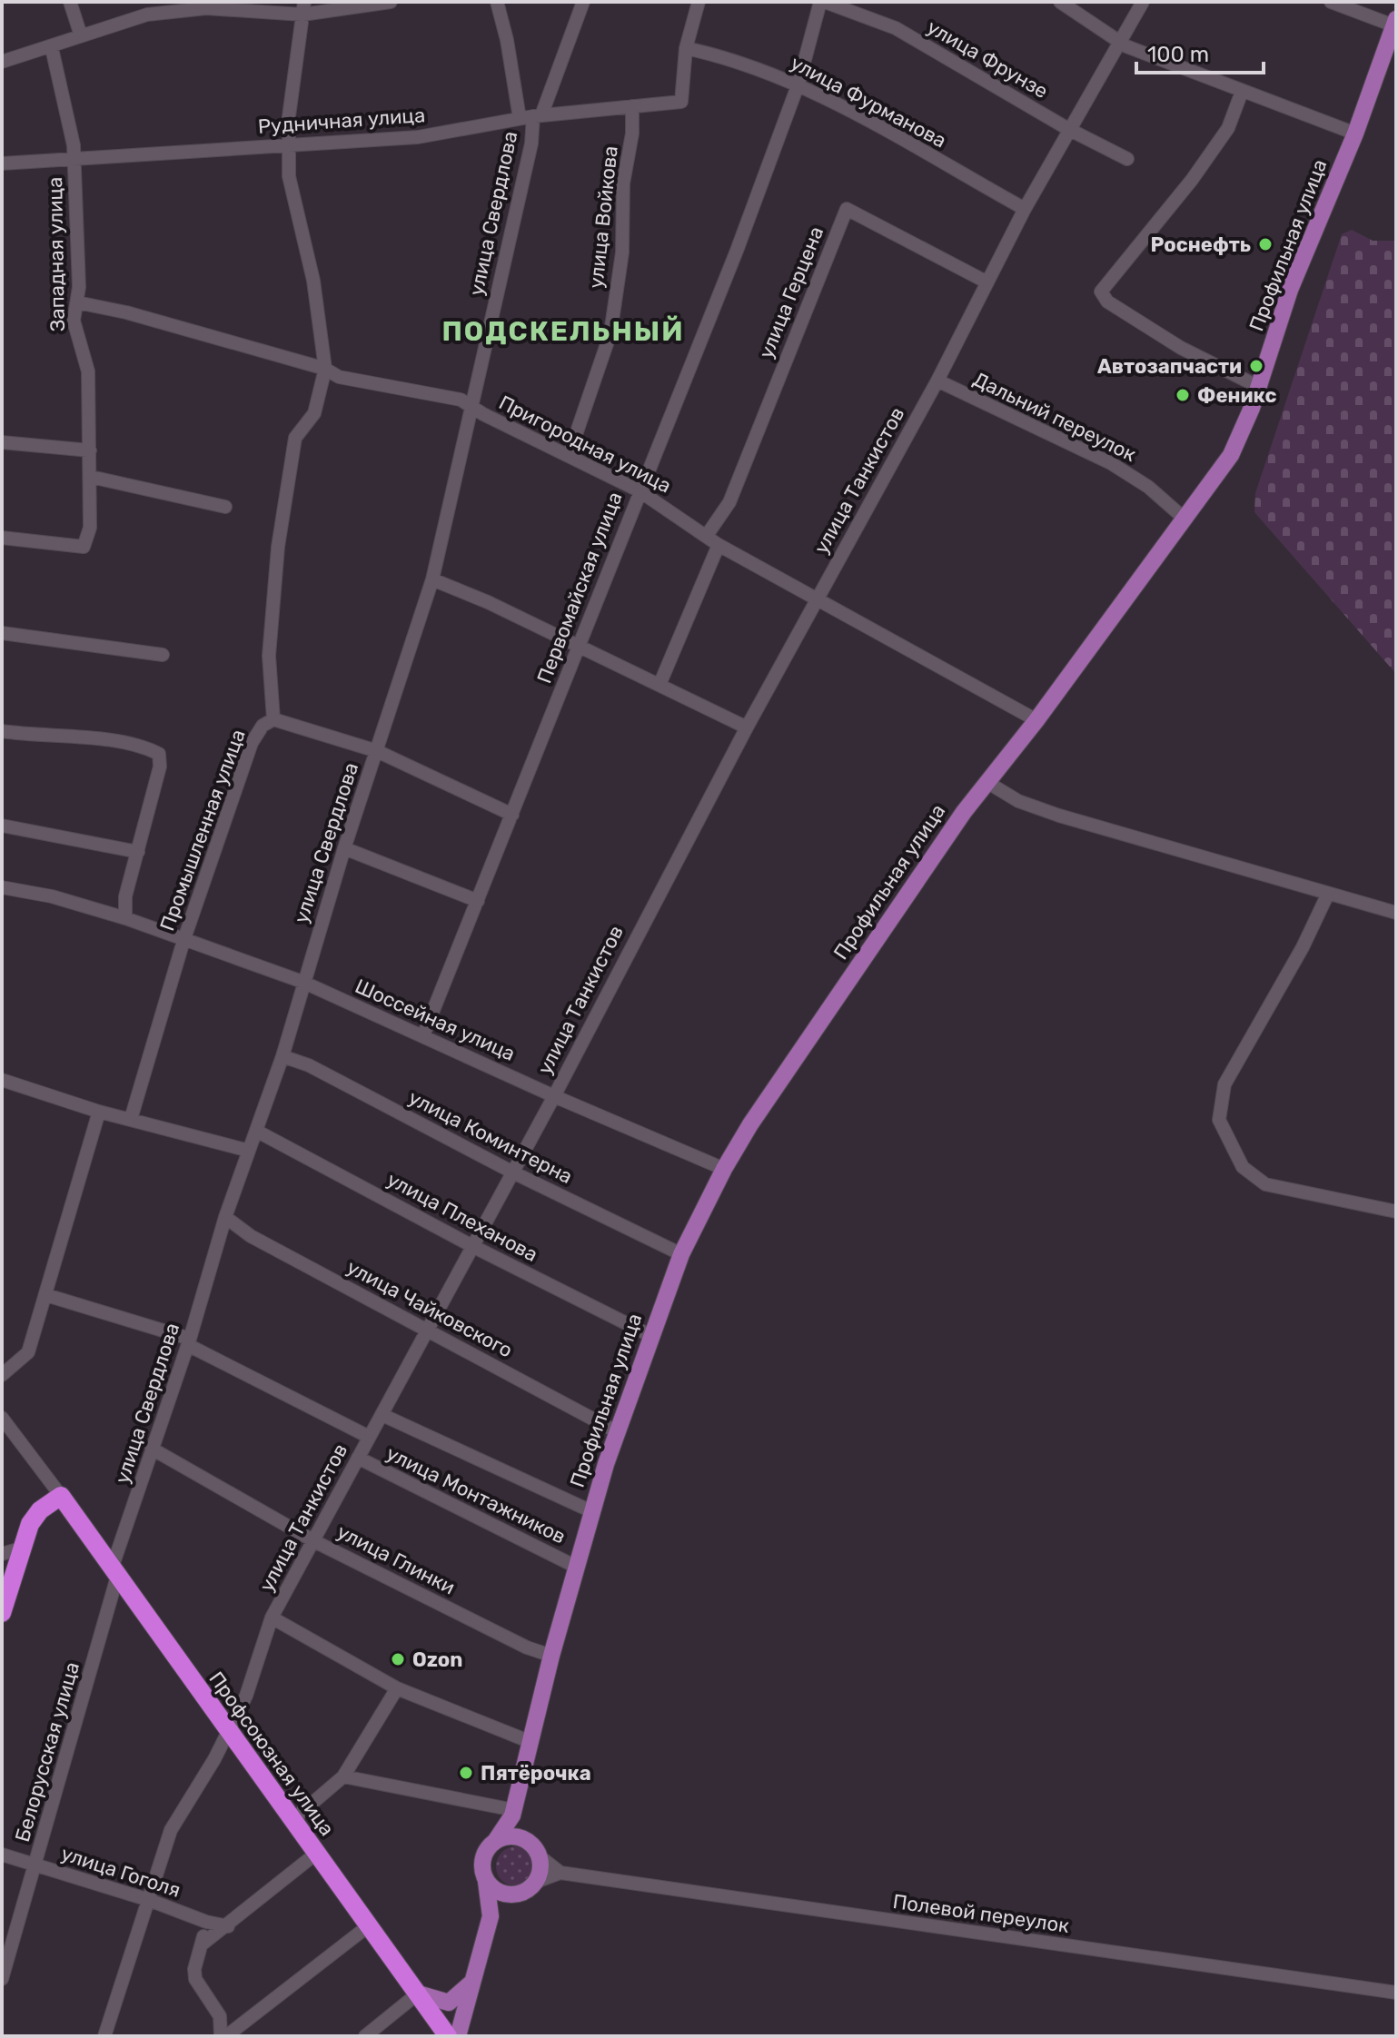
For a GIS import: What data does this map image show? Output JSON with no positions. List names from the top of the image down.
{
  "streets": {
    "highway": ["Профсоюзная улица"],
    "main road": ["Профильная улица"],
    "street": [
      "улица Фрунзе",
      "улица Фурманова",
      "Рудничная улица",
      "улица Свердлова",
      "улица Войкова",
      "Западная улица",
      "улица Герцена",
      "Дальний переулок",
      "Пригородная улица",
      "улица Танкистов",
      "Первомайская улица",
      "Промышленная улица",
      "Шоссейная улица",
      "улица Коминтерна",
      "улица Плеханова",
      "улица Чайковского",
      "улица Монтажников",
      "улица Глинки",
      "Белорусская улица",
      "улица Гоголя",
      "Полевой переулок"
    ]
  },
  "crossings": [
    ["улица Фрунзе", "улица Танкистов"],
    ["улица Фрунзе", "Первомайская улица"],
    ["улица Фурманова", "Рудничная улица"],
    ["улица Фурманова", "улица Танкистов"],
    ["улица Фурманова", "Первомайская улица"],
    ["Рудничная улица", "улица Свердлова"],
    ["Рудничная улица", "улица Войкова"],
    ["Рудничная улица", "Западная улица"],
    ["Рудничная улица", "Промышленная улица"],
    ["улица Свердлова", "Пригородная улица"],
    ["улица Свердлова", "Шоссейная улица"],
    ["улица Свердлова", "улица Коминтерна"],
    ["улица Свердлова", "улица Плеханова"],
    ["улица Свердлова", "улица Чайковского"],
    ["улица Свердлова", "улица Монтажников"],
    ["улица Свердлова", "улица Глинки"],
    ["улица Свердлова", "Белорусская улица"],
    ["улица Свердлова", "Профсоюзная улица"],
    ["улица Войкова", "Пригородная улица"],
    ["Профильная улица", "Дальний переулок"],
    ["Профильная улица", "Пригородная улица"],
    ["Профильная улица", "Шоссейная улица"],
    ["Профильная улица", "улица Коминтерна"],
    ["Профильная улица", "улица Плеханова"],
    ["Профильная улица", "улица Чайковского"],
    ["Профильная улица", "улица Монтажников"],
    ["Профильная улица", "улица Глинки"],
    ["Западная улица", "Пригородная улица"],
    ["улица Герцена", "Пригородная улица"],
    ["улица Герцена", "улица Танкистов"],
    ["Дальний переулок", "улица Танкистов"],
    ["Пригородная улица", "улица Танкистов"],
    ["Пригородная улица", "Первомайская улица"],
    ["Пригородная улица", "Промышленная улица"],
    ["улица Танкистов", "Шоссейная улица"],
    ["улица Танкистов", "улица Коминтерна"],
    ["улица Танкистов", "улица Плеханова"],
    ["улица Танкистов", "улица Чайковского"],
    ["улица Танкистов", "улица Монтажников"],
    ["улица Танкистов", "улица Глинки"],
    ["улица Танкистов", "Профсоюзная улица"],
    ["улица Танкистов", "улица Гоголя"],
    ["Первомайская улица", "Шоссейная улица"],
    ["Промышленная улица", "Шоссейная улица"],
    ["Белорусская улица", "Профсоюзная улица"],
    ["Белорусская улица", "улица Гоголя"]
  ],
  "districts": ["ПОДСКЕЛЬНЫЙ"],
  "places": [
    "Роснефть",
    "Автозапчасти",
    "Феникс",
    "Ozon",
    "Пятёрочка"
  ],
  "scale_bar": "100 m"
}
